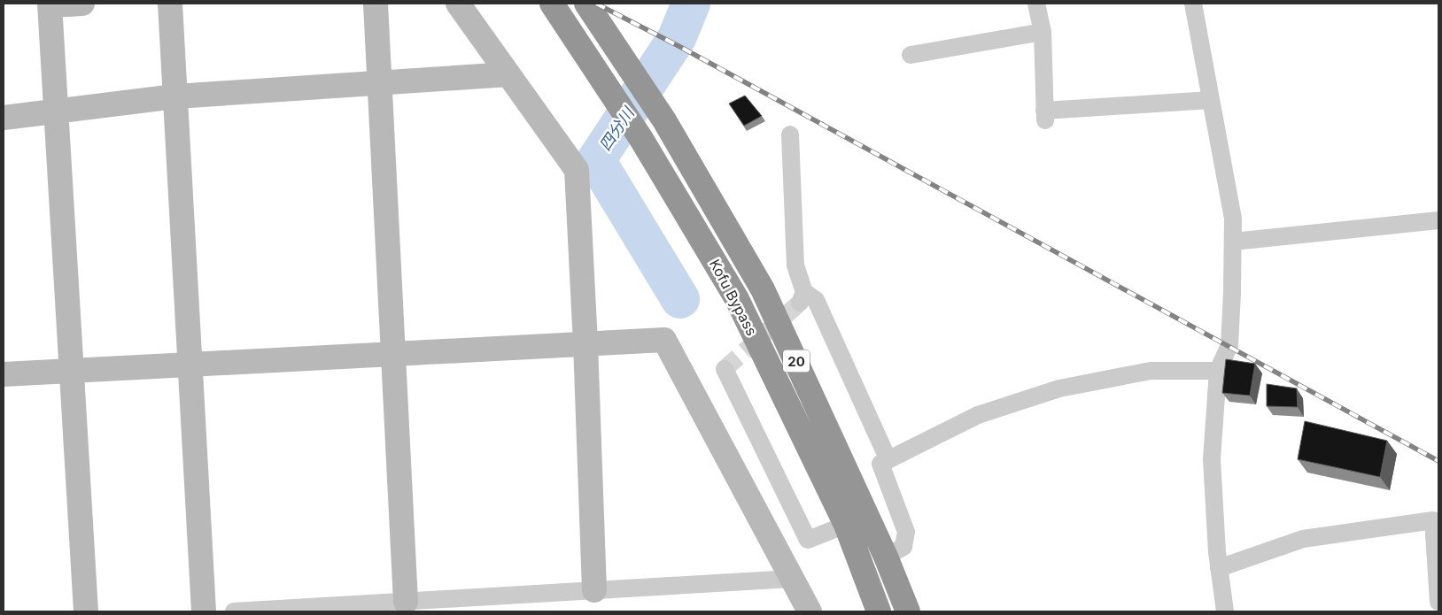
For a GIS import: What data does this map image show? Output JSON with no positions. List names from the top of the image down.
{
  "streets": {
    "highway": ["Kofu Bypass", "20"]
  },
  "water": ["四分川"]
}
